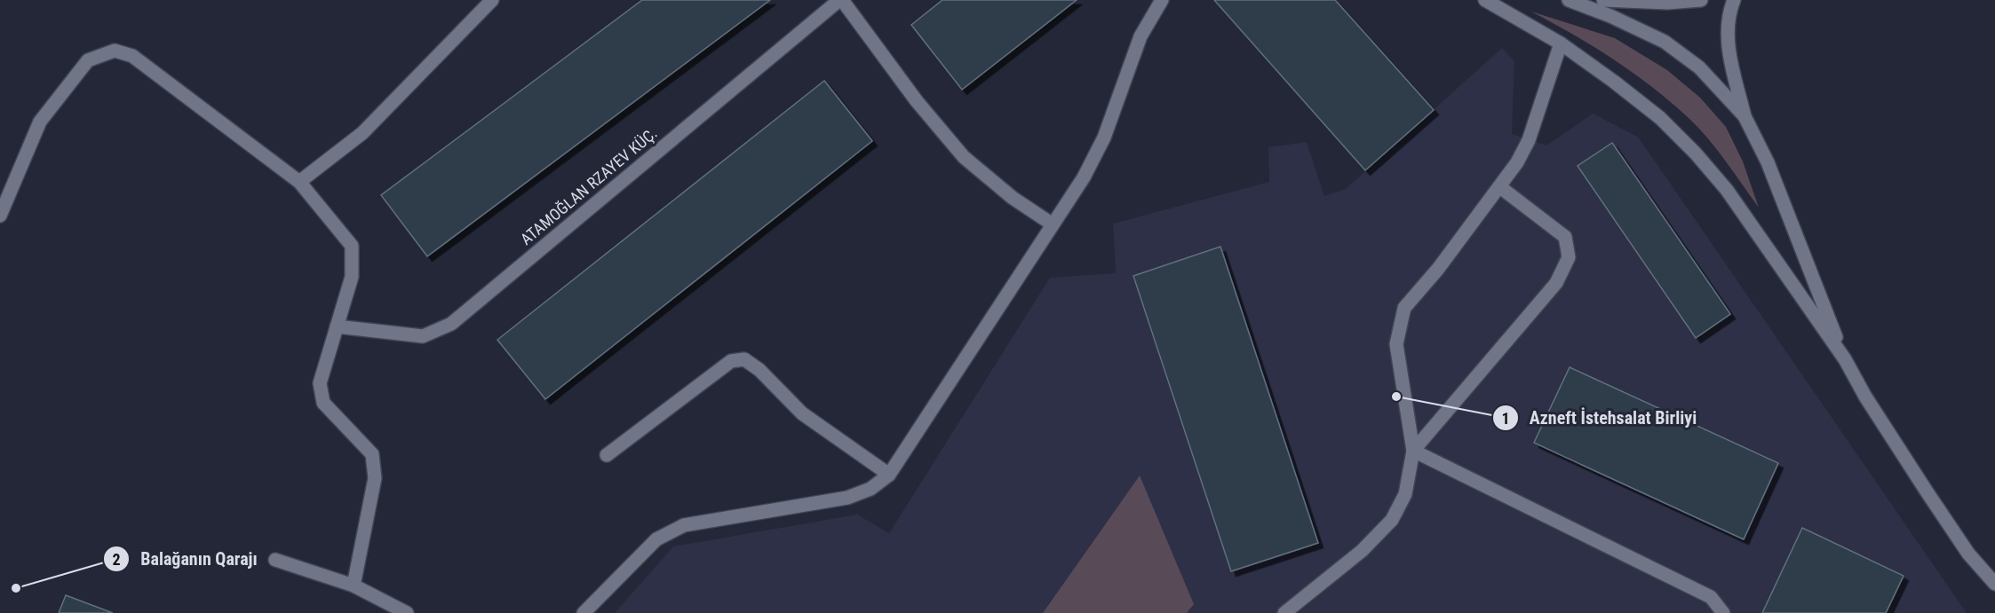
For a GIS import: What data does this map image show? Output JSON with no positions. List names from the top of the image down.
{
  "streets": {
    "street": ["ATAMOĞLAN RZAYEV KÜÇ."]
  },
  "places": ["Azneft İstehsalat Birliyi", "Balağanın Qarajı"]
}
